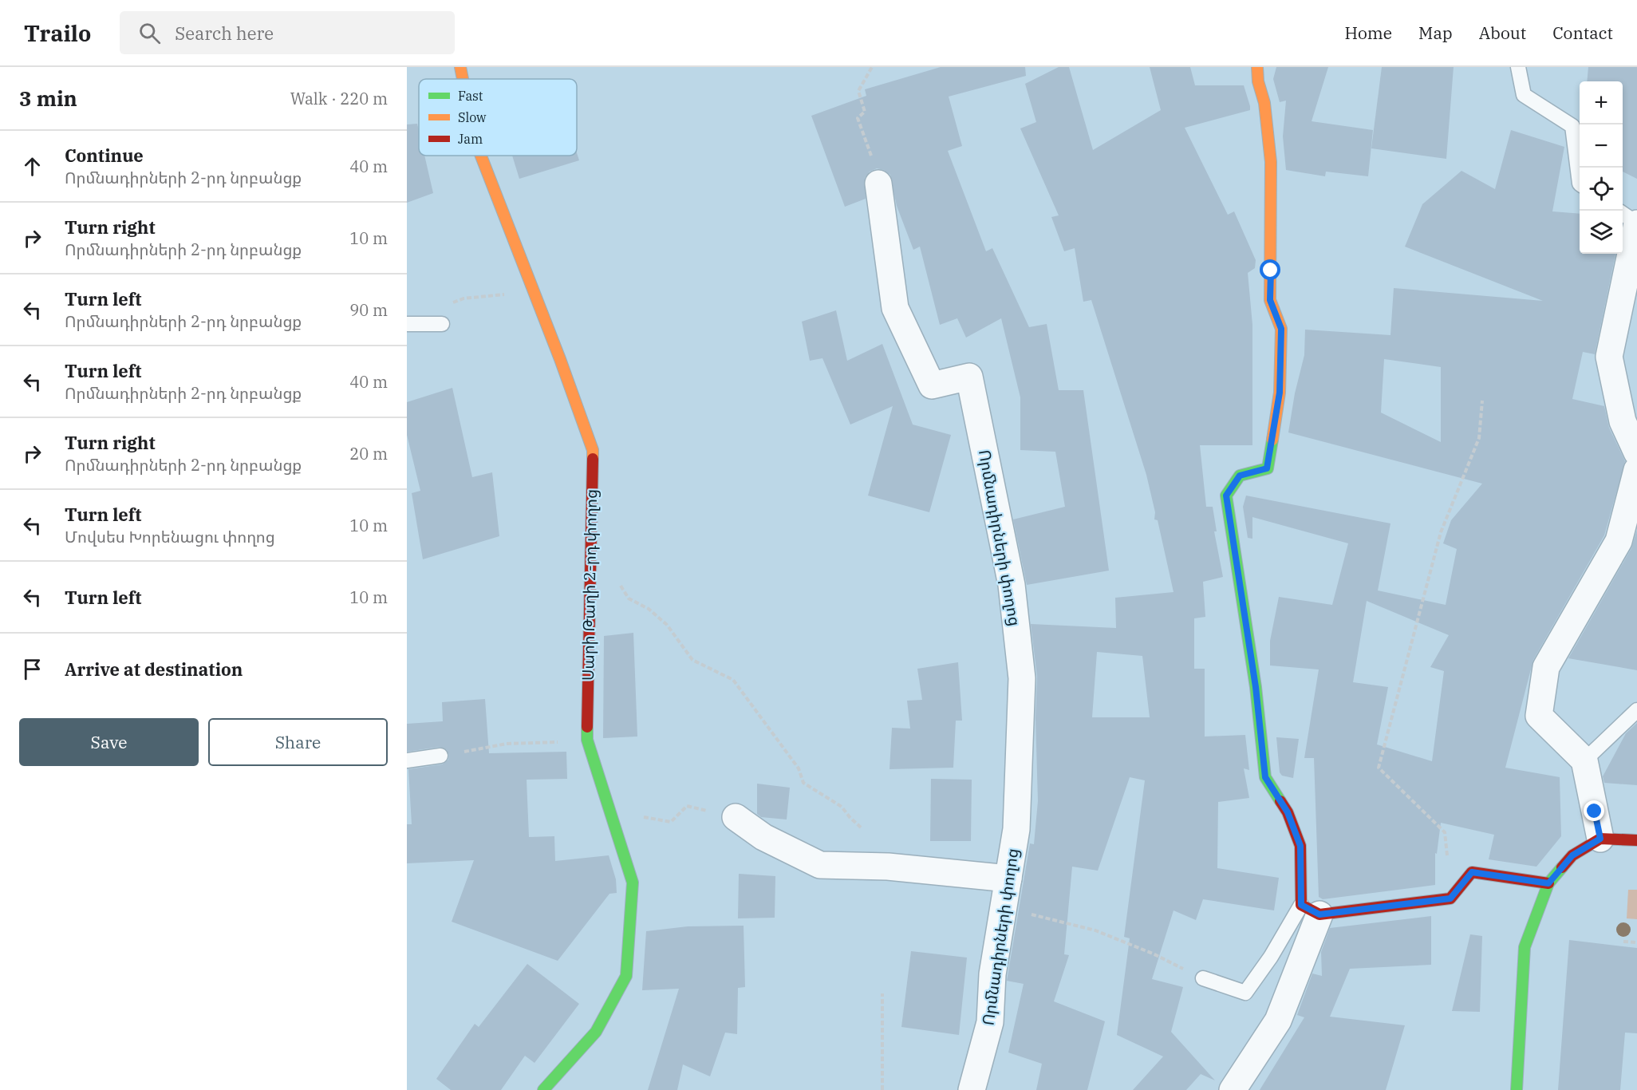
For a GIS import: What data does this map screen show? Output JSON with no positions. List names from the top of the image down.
{
  "streets": {
    "street": ["Որմնադիրների փողոց", "Սարի Թաղի 2-րդ փողոց"]
  },
  "legend": ["Fast", "Slow", "Jam"],
  "page": {
    "header": "Trailo",
    "search": "Search here",
    "nav": [
      "Home",
      "Map",
      "About",
      "Contact"
    ],
    "heading": ["3 min", "Walk · 220 m"],
    "map_buttons": ["+", "−"],
    "list": [
      ["Continue", "Որմնադիրների 2-րդ նրբանցք", "40 m"],
      ["Turn right", "Որմնադիրների 2-րդ նրբանցք", "10 m"],
      ["Turn left", "Որմնադիրների 2-րդ նրբանցք", "90 m"],
      ["Turn left", "Որմնադիրների 2-րդ նրբանցք", "40 m"],
      ["Turn right", "Որմնադիրների 2-րդ նրբանցք", "20 m"],
      ["Turn left", "Մովսես Խորենացու փողոց", "10 m"],
      ["Turn left", "10 m"],
      "Arrive at destination"
    ],
    "buttons": ["Save", "Share"]
  }
}
